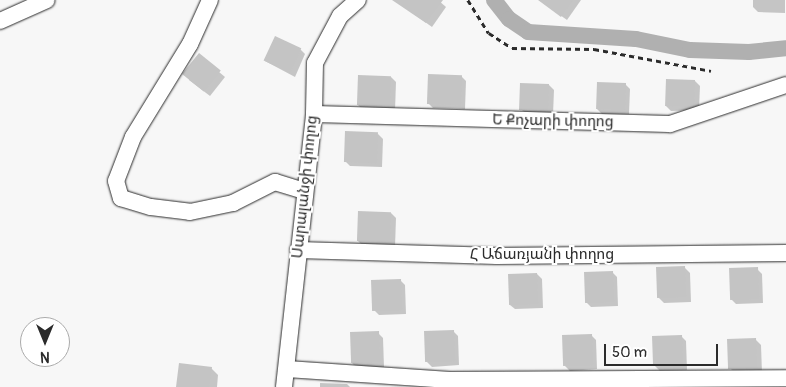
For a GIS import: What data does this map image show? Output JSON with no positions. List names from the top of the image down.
{
  "streets": {
    "street": ["Ե Քոչարի փողոց", "Սարալանջի փողոց", "Հ Աճառյանի փողոց"]
  },
  "crossings": [
    ["Ե Քոչարի փողոց", "Սարալանջի փողոց"],
    ["Սարալանջի փողոց", "Հ Աճառյանի փողոց"]
  ],
  "scale_bar": "50 m",
  "north": "bottom"
}
